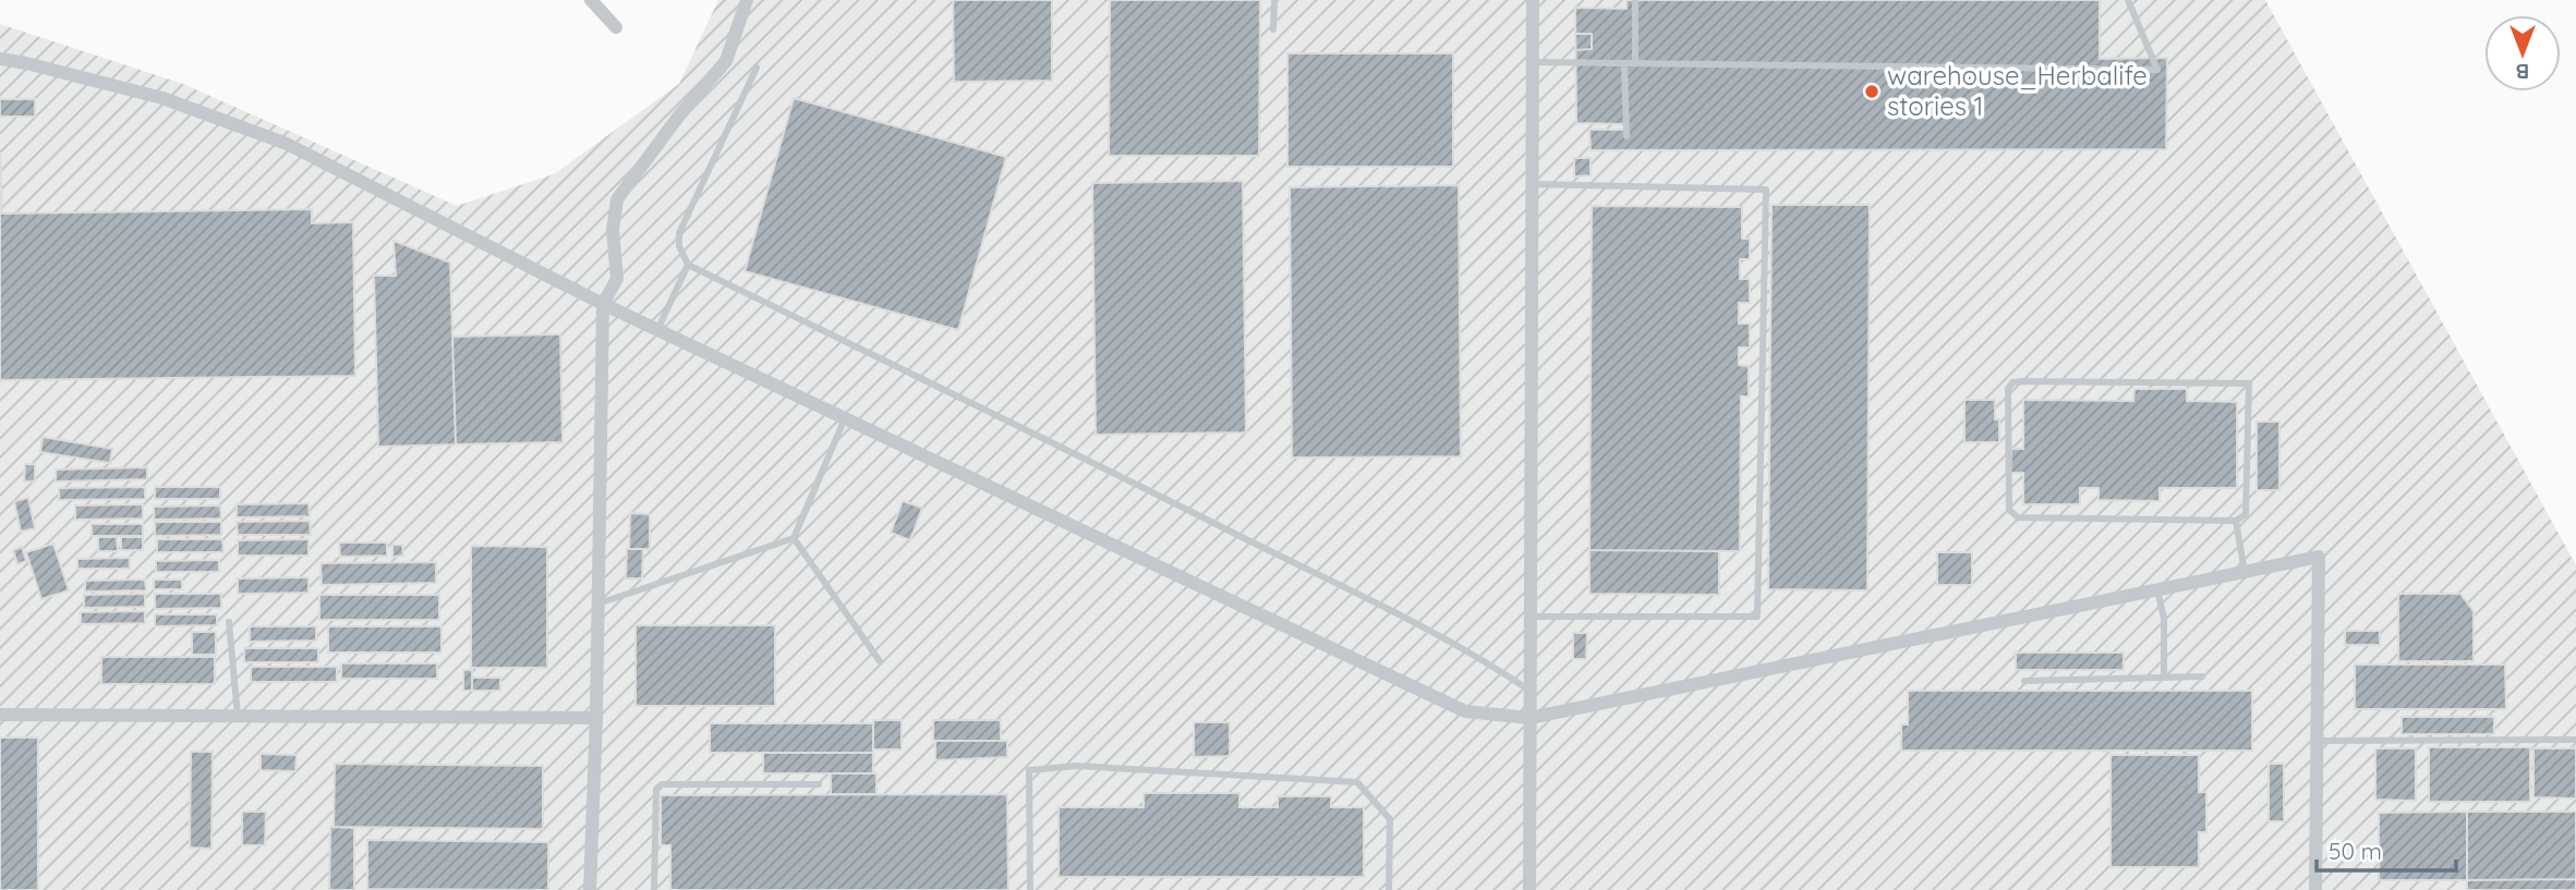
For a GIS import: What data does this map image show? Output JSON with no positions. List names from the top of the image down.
{
  "places": ["warehouse_Herbalife stories 1"],
  "scale_bar": "50 m",
  "north": "bottom"
}
